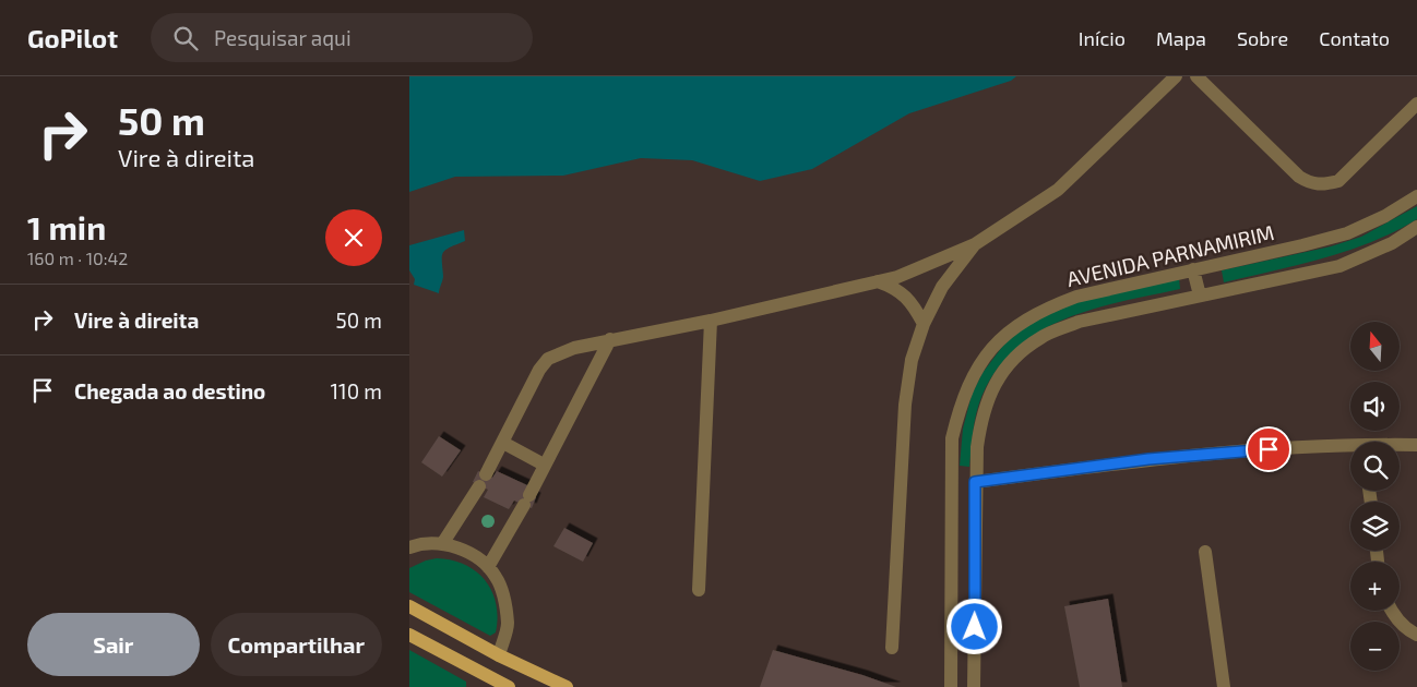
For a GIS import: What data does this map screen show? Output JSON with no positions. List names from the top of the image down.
{
  "streets": {
    "street": ["AVENIDA PARNAMIRIM"]
  },
  "north": "top",
  "page": {
    "header": "GoPilot",
    "search": "Pesquisar aqui",
    "nav": [
      "Início",
      "Mapa",
      "Sobre",
      "Contato"
    ],
    "turn": ["50 m", "Vire à direita"],
    "heading": ["1 min", "160 m · 10:42"],
    "list": [
      {
        "name": "Vire à direita",
        "value": "50 m"
      },
      {
        "name": "Chegada ao destino",
        "value": "110 m"
      }
    ],
    "map_buttons": ["+", "−"],
    "buttons": ["Sair", "Compartilhar"]
  }
}
